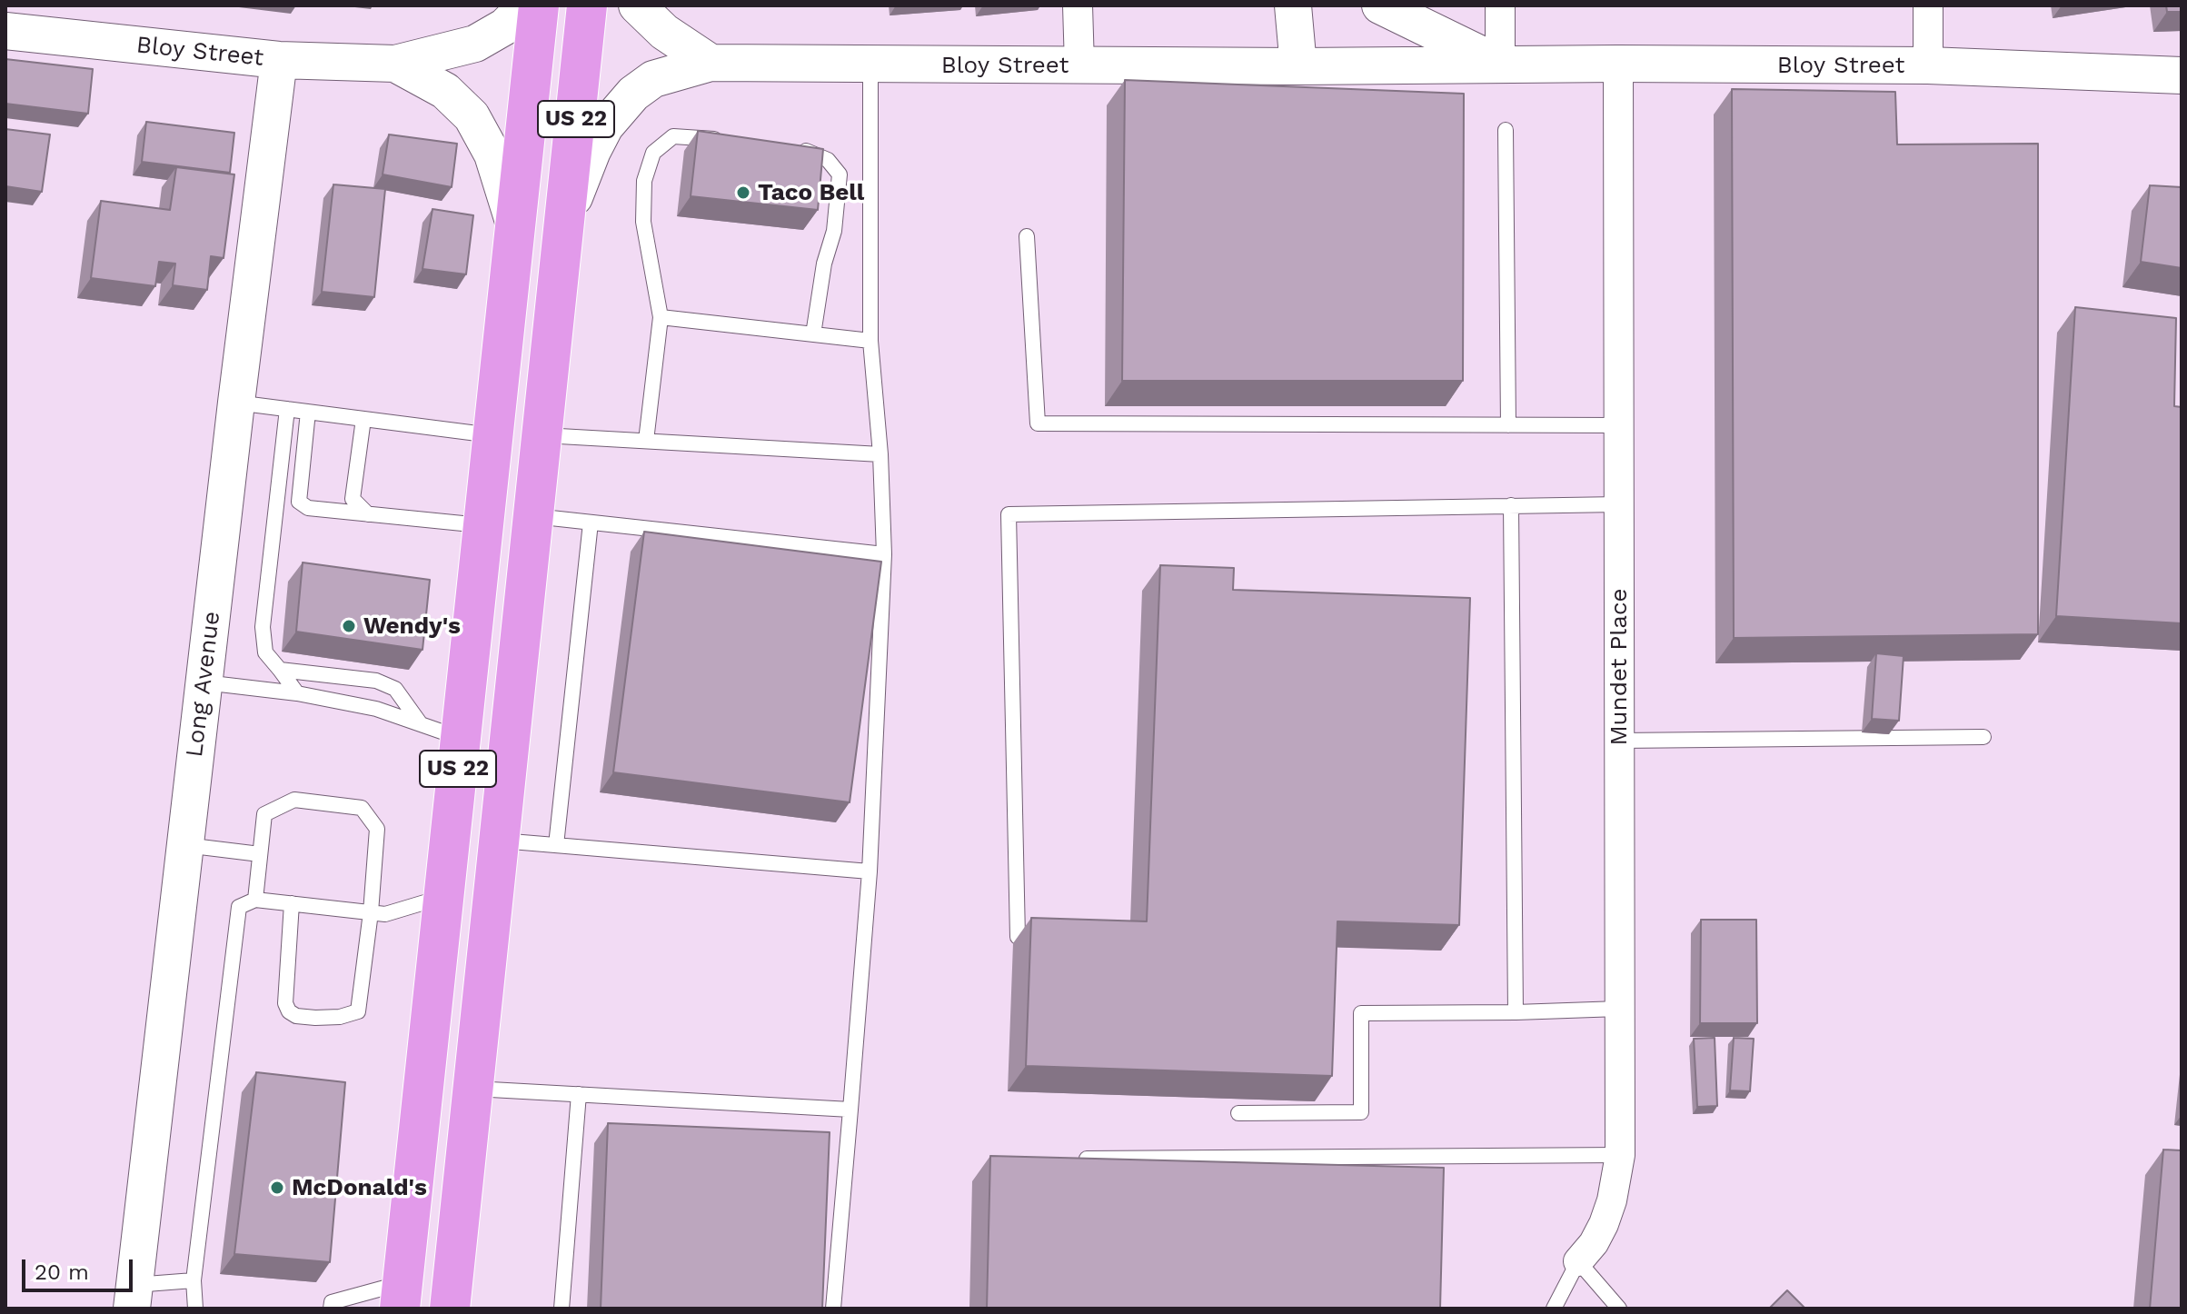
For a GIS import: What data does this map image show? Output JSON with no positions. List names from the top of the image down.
{
  "streets": {
    "highway": ["US 22"],
    "street": ["Bloy Street", "Mundet Place", "Long Avenue"]
  },
  "crossings": [
    ["Bloy Street", "US 22"],
    ["Bloy Street", "Mundet Place"],
    ["Bloy Street", "Long Avenue"]
  ],
  "places": ["Taco Bell", "Wendy's", "McDonald's"],
  "scale_bar": "20 m"
}
